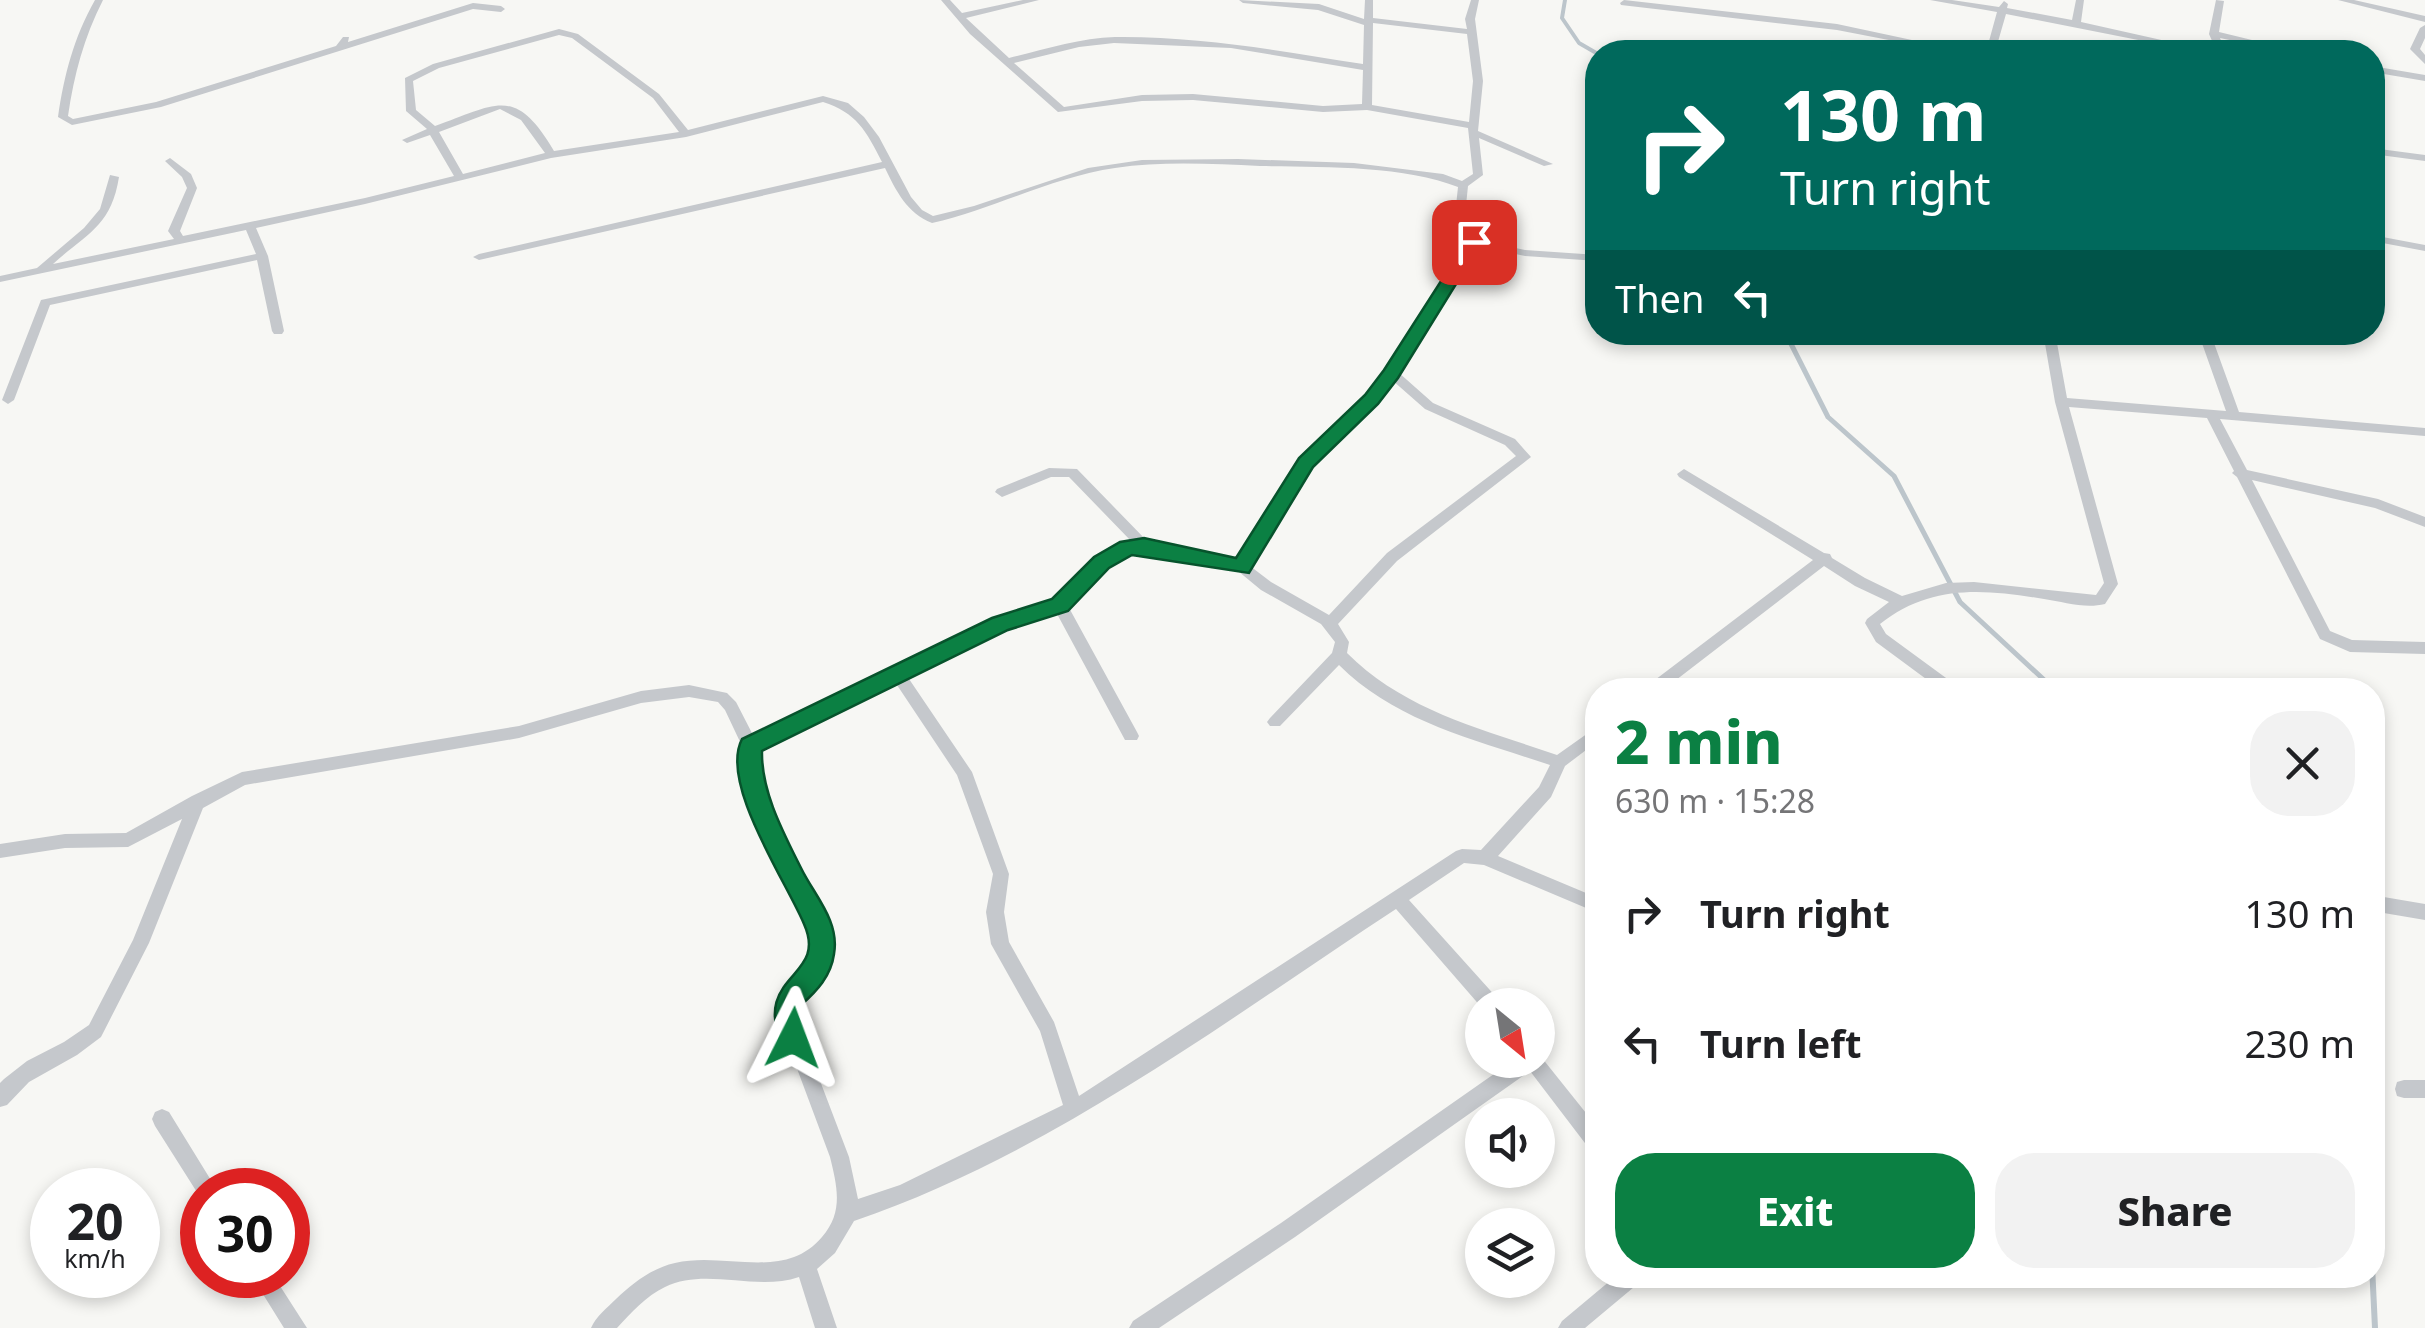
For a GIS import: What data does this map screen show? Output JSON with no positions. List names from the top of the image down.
{
  "north": "bottom right",
  "page": {
    "turn": ["130 m", "Turn right"],
    "then": "Then",
    "heading": ["2 min", "630 m · 15:28"],
    "list": [
      {
        "name": "Turn right",
        "value": "130 m"
      },
      {
        "name": "Turn left",
        "value": "230 m"
      }
    ],
    "buttons": ["Exit", "Share"],
    "speed": "20 km/h",
    "limit": "30"
  }
}
